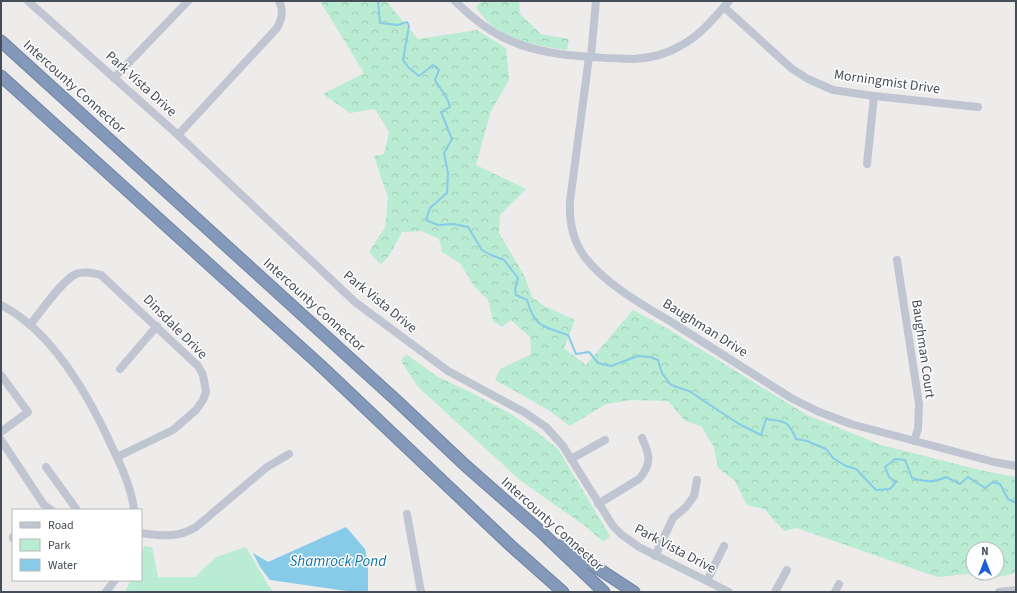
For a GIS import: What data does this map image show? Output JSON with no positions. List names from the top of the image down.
{
  "streets": {
    "highway": ["Intercounty Connector"],
    "street": [
      "Morningmist Drive",
      "Park Vista Drive",
      "Dinsdale Drive",
      "Baughman Drive",
      "Baughman Court"
    ]
  },
  "crossings": [
    ["Baughman Drive", "Baughman Court"]
  ],
  "water": ["Shamrock Pond"],
  "legend": ["Road", "Park", "Water"],
  "north": "top"
}
